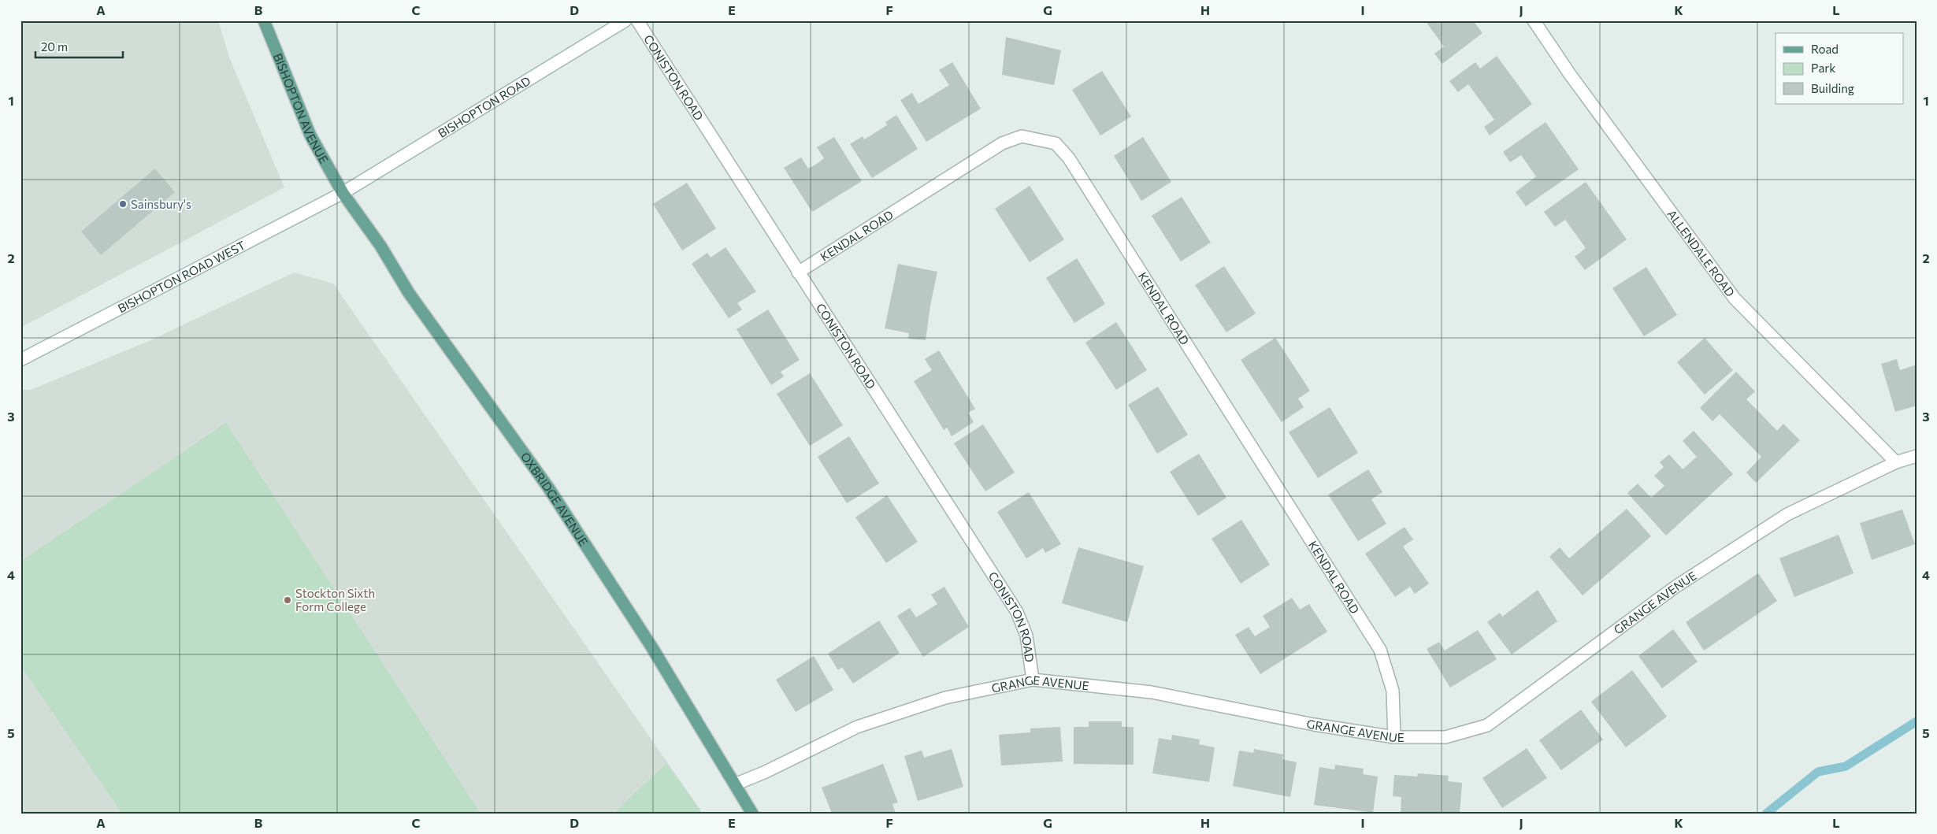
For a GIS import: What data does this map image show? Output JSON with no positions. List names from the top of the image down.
{
  "streets": {
    "main road": ["BISHOPTON AVENUE", "OXBRIDGE AVENUE"],
    "street": [
      "CONISTON ROAD",
      "BISHOPTON ROAD",
      "KENDAL ROAD",
      "ALLENDALE ROAD",
      "BISHOPTON ROAD WEST",
      "GRANGE AVENUE"
    ]
  },
  "crossings": [
    ["CONISTON ROAD", "KENDAL ROAD"],
    ["CONISTON ROAD", "GRANGE AVENUE"],
    ["BISHOPTON ROAD", "BISHOPTON AVENUE"],
    ["BISHOPTON ROAD", "BISHOPTON ROAD WEST"],
    ["BISHOPTON ROAD", "OXBRIDGE AVENUE"],
    ["BISHOPTON AVENUE", "BISHOPTON ROAD WEST"],
    ["BISHOPTON AVENUE", "OXBRIDGE AVENUE"],
    ["KENDAL ROAD", "GRANGE AVENUE"],
    ["ALLENDALE ROAD", "GRANGE AVENUE"],
    ["BISHOPTON ROAD WEST", "OXBRIDGE AVENUE"],
    ["OXBRIDGE AVENUE", "GRANGE AVENUE"]
  ],
  "places": ["Sainsbury's", "Stockton Sixth Form College"],
  "legend": ["Road", "Park", "Building"],
  "scale_bar": "20 m",
  "grid": {
    "columns": [
      "A",
      "B",
      "C",
      "D",
      "E",
      "F",
      "G",
      "H",
      "I",
      "J",
      "K",
      "L"
    ],
    "rows": [
      "1",
      "2",
      "3",
      "4",
      "5"
    ]
  }
}
